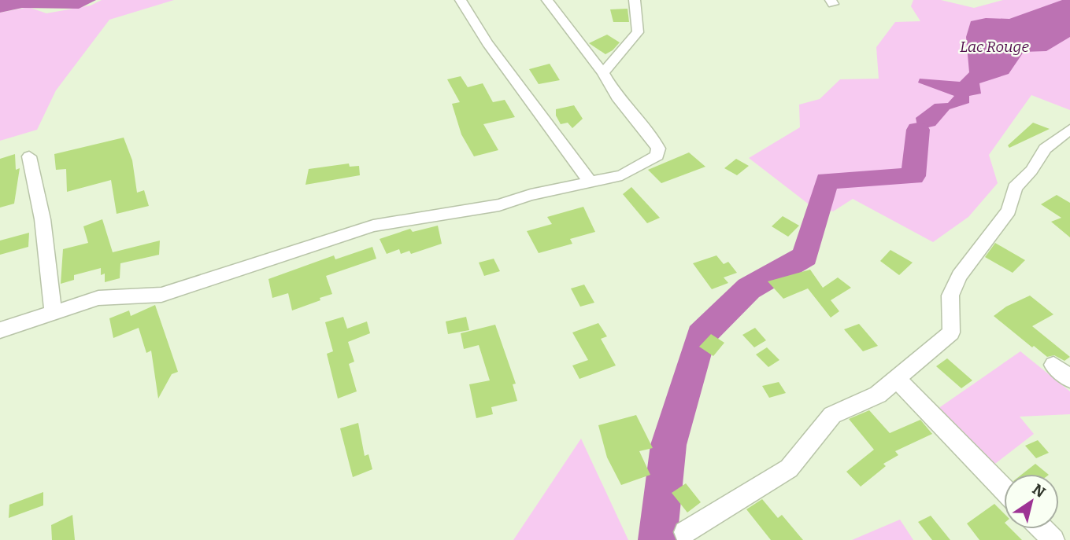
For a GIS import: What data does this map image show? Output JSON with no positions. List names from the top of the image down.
{
  "water": ["Lac Rouge"],
  "north": "top right"
}
